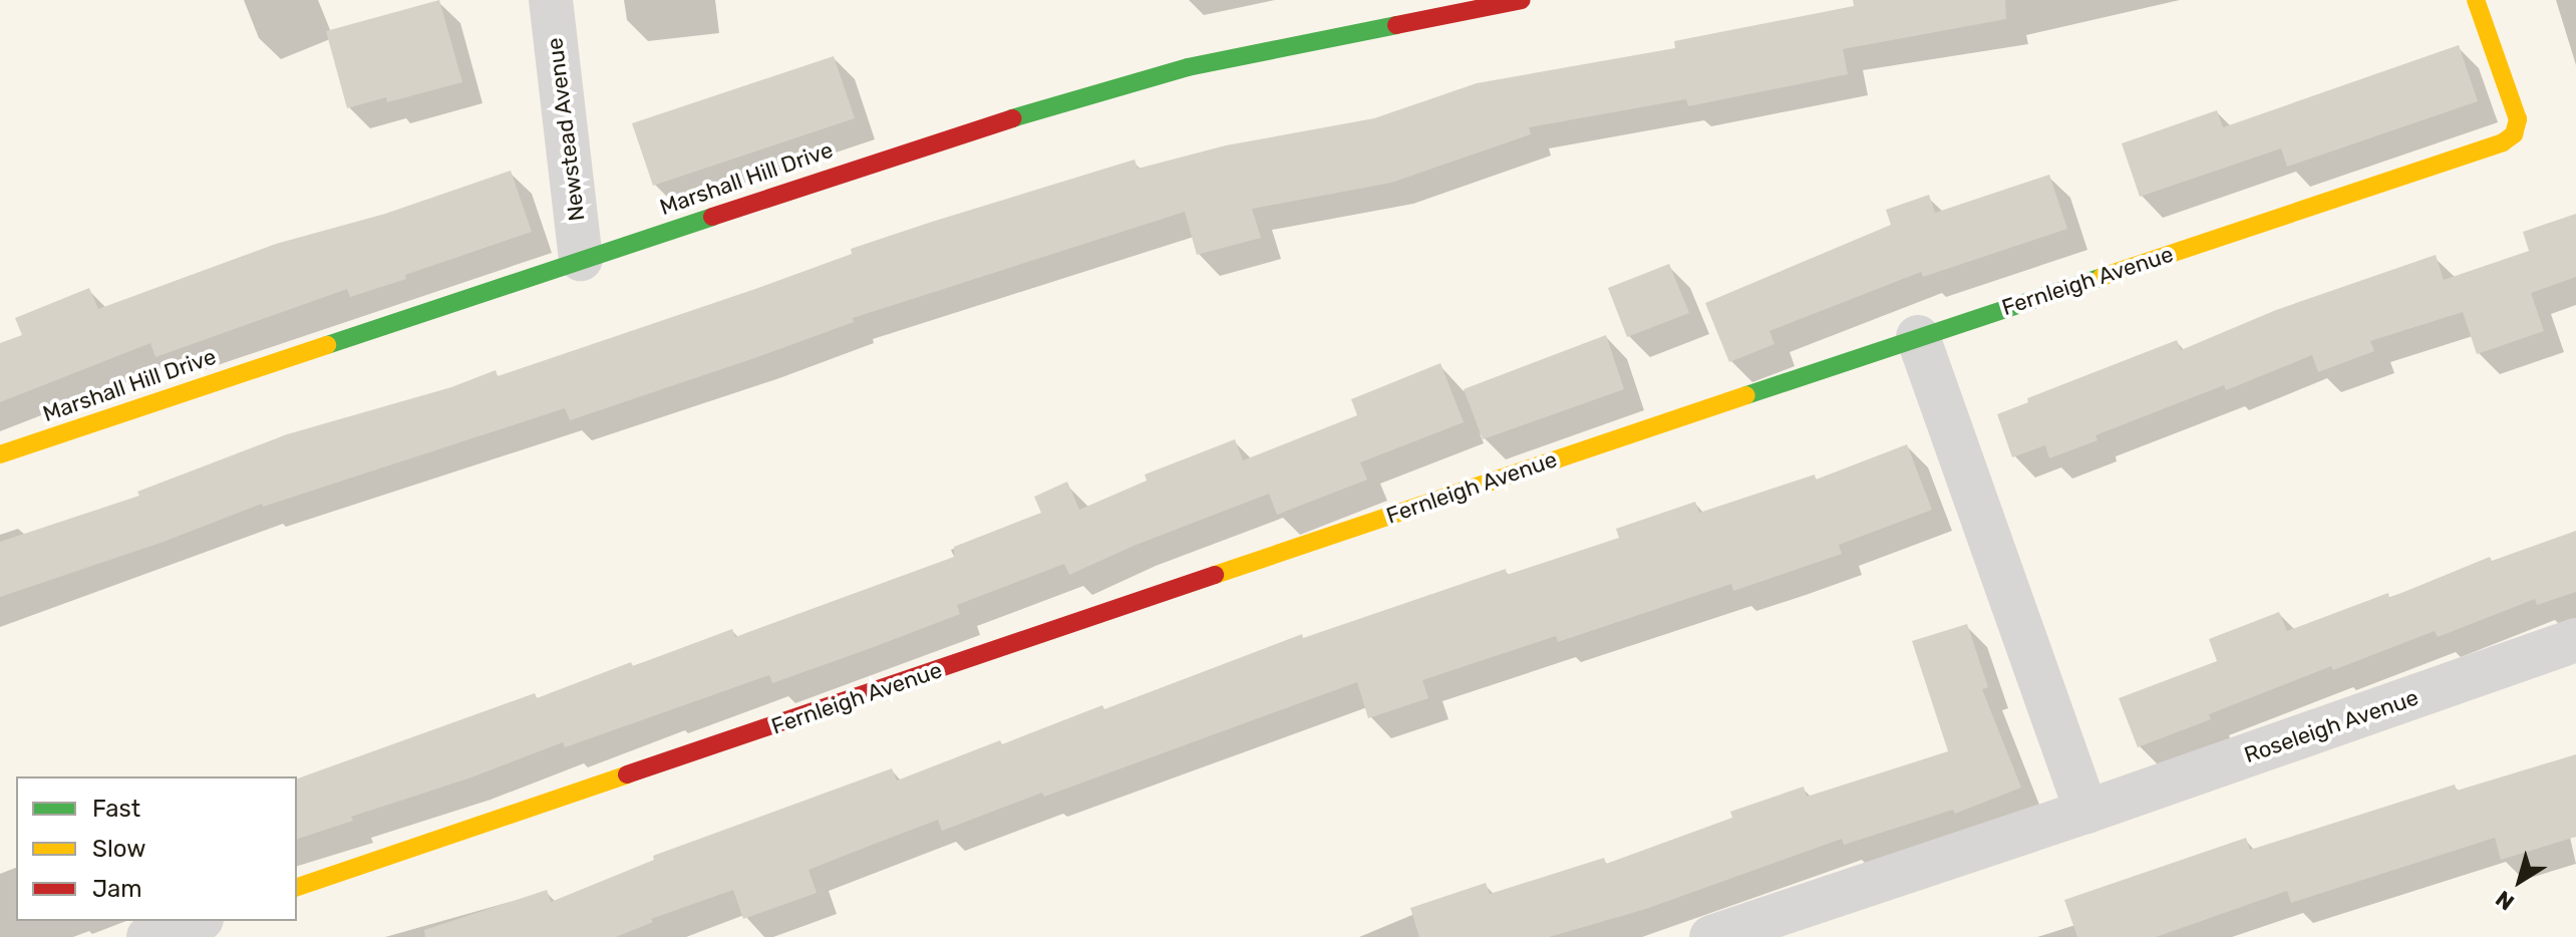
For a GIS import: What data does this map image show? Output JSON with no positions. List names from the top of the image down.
{
  "streets": {
    "street": [
      "Newstead Avenue",
      "Marshall Hill Drive",
      "Fernleigh Avenue",
      "Roseleigh Avenue"
    ]
  },
  "crossings": [
    ["Newstead Avenue", "Marshall Hill Drive"]
  ],
  "legend": ["Fast", "Slow", "Jam"],
  "north": "bottom left"
}
